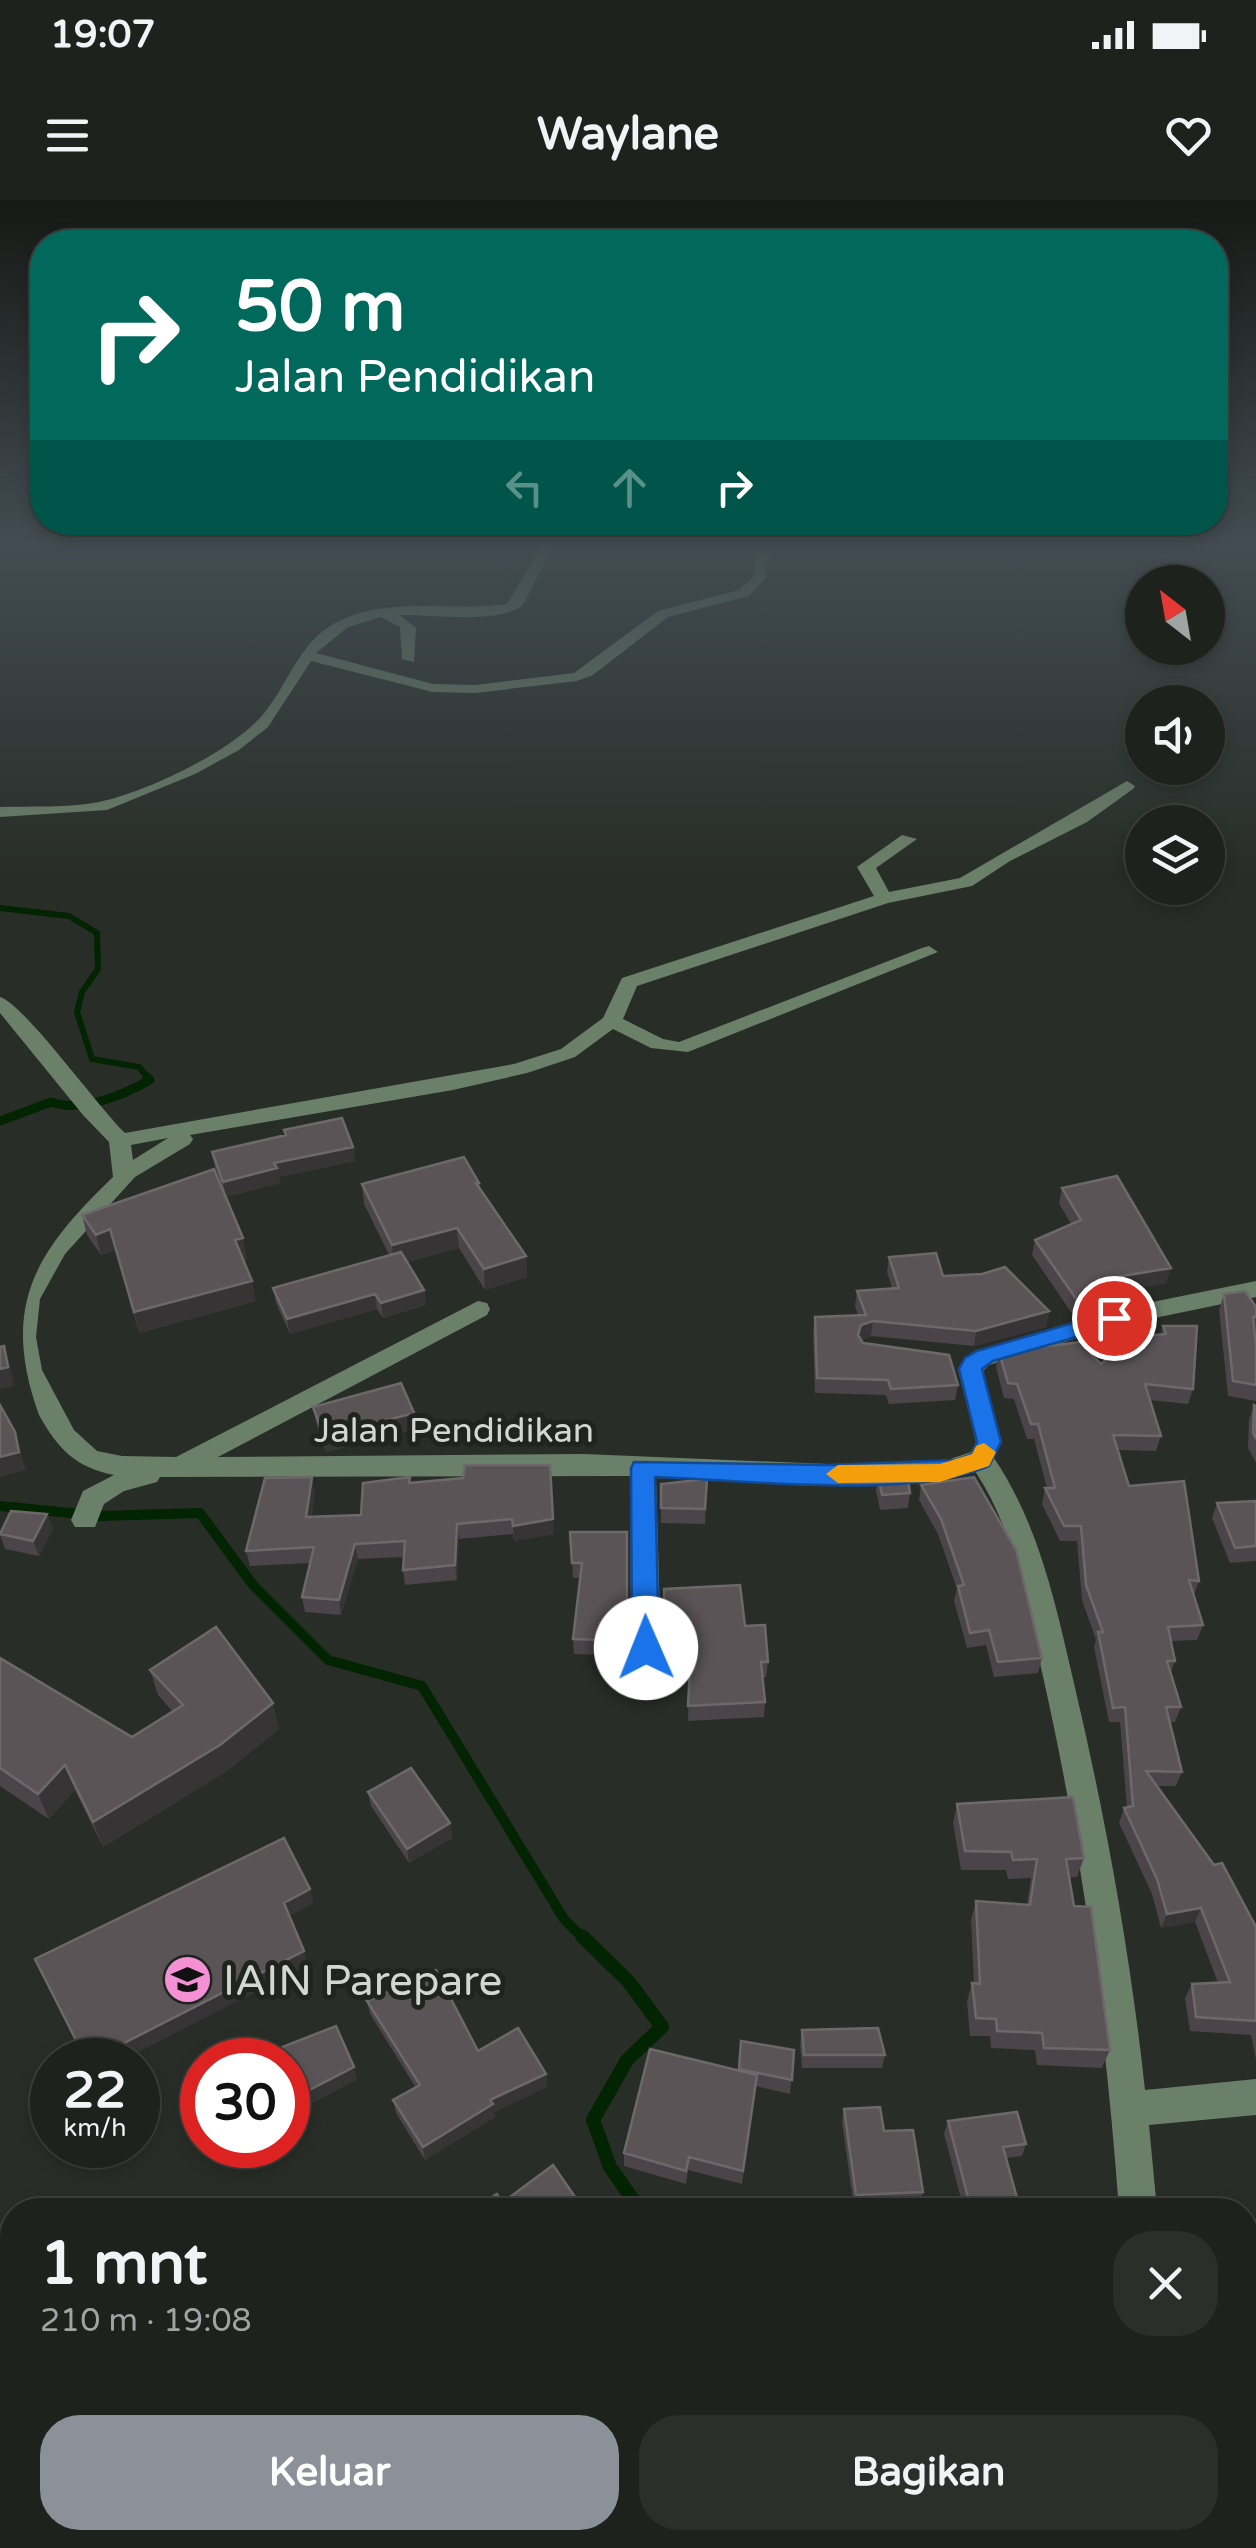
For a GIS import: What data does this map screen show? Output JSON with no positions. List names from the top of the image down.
{
  "streets": {
    "street": ["Jalan Pendidikan"]
  },
  "places": {
    "school or university": ["IAIN Parepare"]
  },
  "north": "top left",
  "page": {
    "status": "19:07",
    "header": "Waylane",
    "turn": ["50 m", "Jalan Pendidikan"],
    "speed": "22 km/h",
    "limit": "30",
    "heading": ["1 mnt", "210 m · 19:08"],
    "buttons": ["Keluar", "Bagikan"]
  }
}
